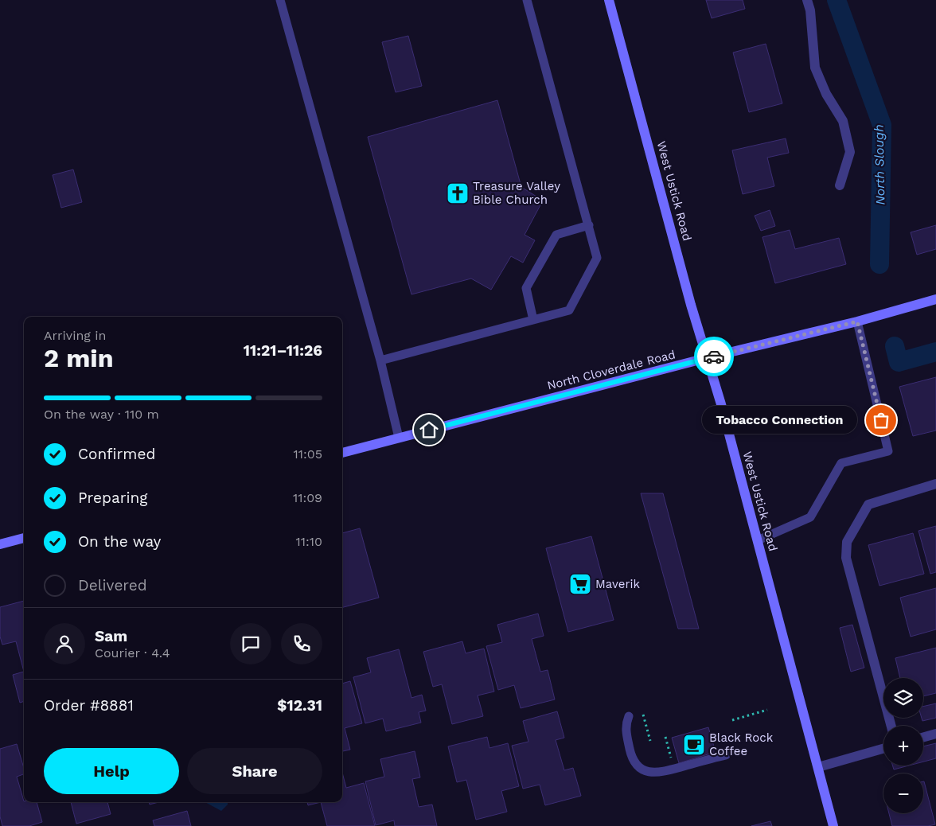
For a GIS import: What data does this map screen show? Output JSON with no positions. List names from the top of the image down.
{
  "streets": {
    "main road": ["West Ustick Road", "North Cloverdale Road"]
  },
  "crossings": [
    ["West Ustick Road", "North Cloverdale Road"]
  ],
  "water": ["North Slough"],
  "places": {
    "church": ["Treasure Valley Bible Church"],
    "other": ["Tobacco Connection"],
    "supermarket": ["Maverik"],
    "cafe": ["Black Rock Coffee"]
  },
  "page": {
    "heading": ["2 min", "Arriving in", "11:21–11:26"],
    "panel": [
      "Sam",
      "Courier · 4.4",
      "Order #8881",
      "$12.31"
    ],
    "bar": "On the way · 110 m",
    "bubble": "Tobacco Connection",
    "list": [
      ["Confirmed", "11:05"],
      ["Preparing", "11:09"],
      ["On the way", "11:10"],
      "Delivered"
    ],
    "map_buttons": ["+", "−"],
    "buttons": ["Help", "Share"]
  }
}
